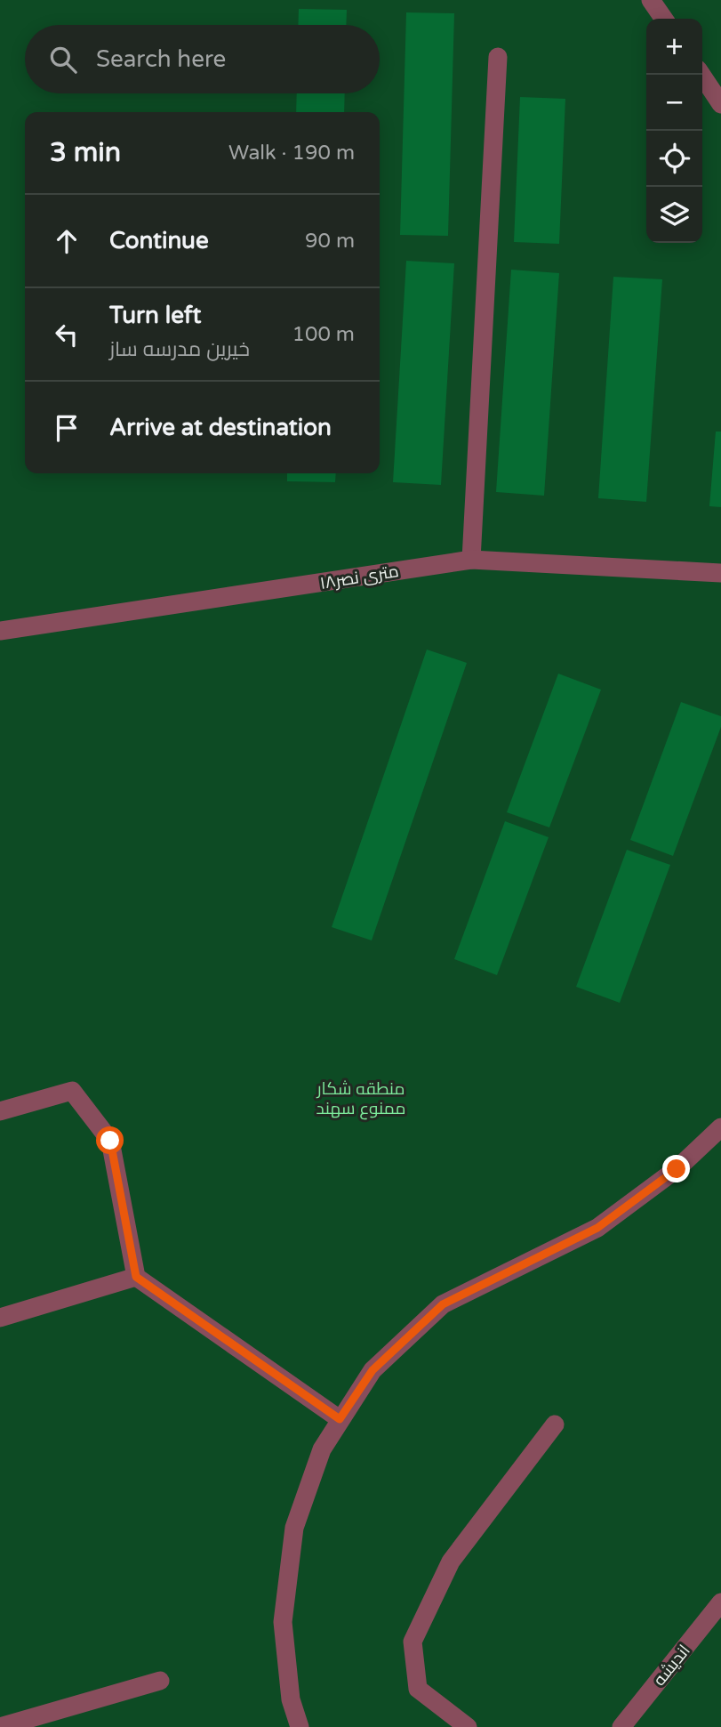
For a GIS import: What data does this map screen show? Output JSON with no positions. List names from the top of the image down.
{
  "streets": {
    "street": ["۱۸متری نصر", "اندیشه"]
  },
  "parks": ["منطقه شکار ممنوع سهند"],
  "page": {
    "map_buttons": ["+", "−"],
    "search": "Search here",
    "heading": ["3 min", "Walk · 190 m"],
    "list": [
      ["Continue", "90 m"],
      ["Turn left", "خیرین مدرسه ساز", "100 m"],
      "Arrive at destination"
    ]
  }
}
